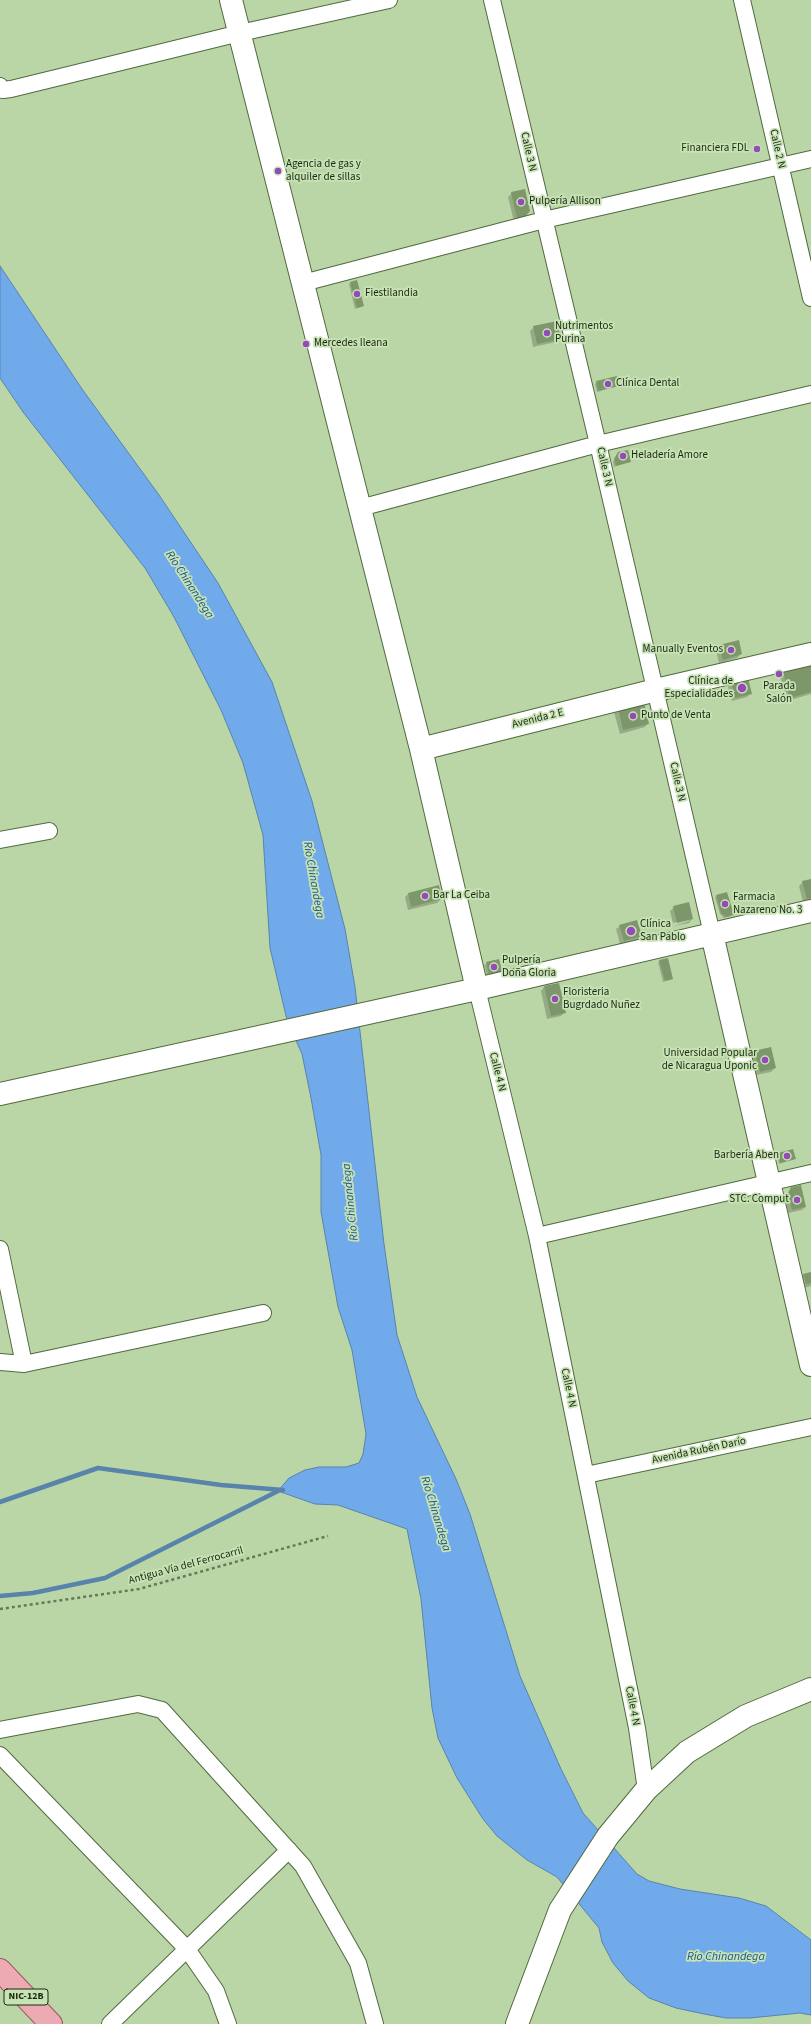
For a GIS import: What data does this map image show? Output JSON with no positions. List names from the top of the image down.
{
  "streets": {
    "main road": ["NIC-12B"],
    "street": [
      "Calle 2 N",
      "Calle 3 N",
      "Avenida 2 E",
      "Calle 4 N",
      "Avenida Rubén Darío"
    ],
    "path": ["Antigua Vía del Ferrocarril"]
  },
  "crossings": [
    ["Calle 3 N", "Avenida 2 E"],
    ["Calle 4 N", "Avenida Rubén Darío"]
  ],
  "water": ["Río Chinandega"],
  "places": [
    "Financiera FDL",
    "Agencia de gas y alquiler de sillas",
    "Pulpería Allison",
    "Fiestilandia",
    "Nutrimentos Purina",
    "Mercedes Ileana",
    "Clínica Dental",
    "Heladería Amore",
    "Manually Eventos",
    "Parada Salón",
    "Clínica de Especialidades",
    "Punto de Venta",
    "Bar La Ceiba",
    "Farmacia Nazareno No. 3",
    "Clínica San Pablo",
    "Pulpería Doña Gloria",
    "Floristeria Bugrdado Nuñez",
    "Universidad Popular de Nicaragua Uponic",
    "Barbería Aben",
    "STC. Comput"
  ]
}
